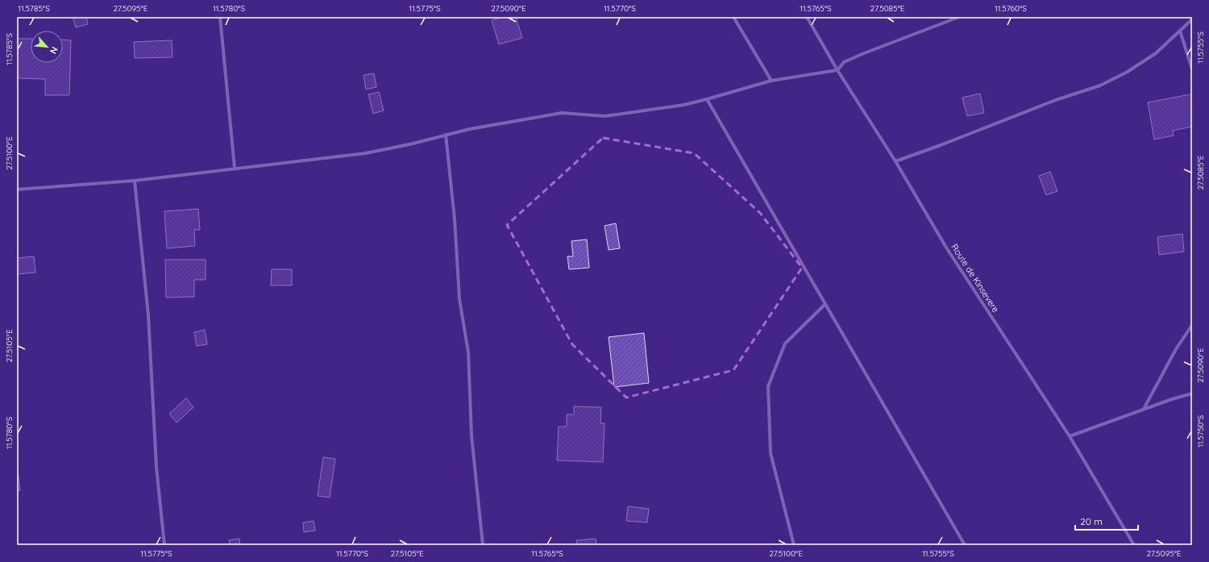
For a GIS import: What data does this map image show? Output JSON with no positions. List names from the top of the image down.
{
  "streets": {
    "street": ["Route de Kinsevere"]
  },
  "scale_bar": "20 m",
  "north": "bottom right",
  "coordinates": [
    "11.5785°S",
    "27.5095°E",
    "11.5780°S",
    "11.5775°S",
    "27.5090°E",
    "11.5770°S",
    "11.5765°S",
    "27.5085°E",
    "11.5760°S",
    "11.5755°S",
    "27.5100°E",
    "27.5105°E",
    "11.5750°S"
  ]
}
